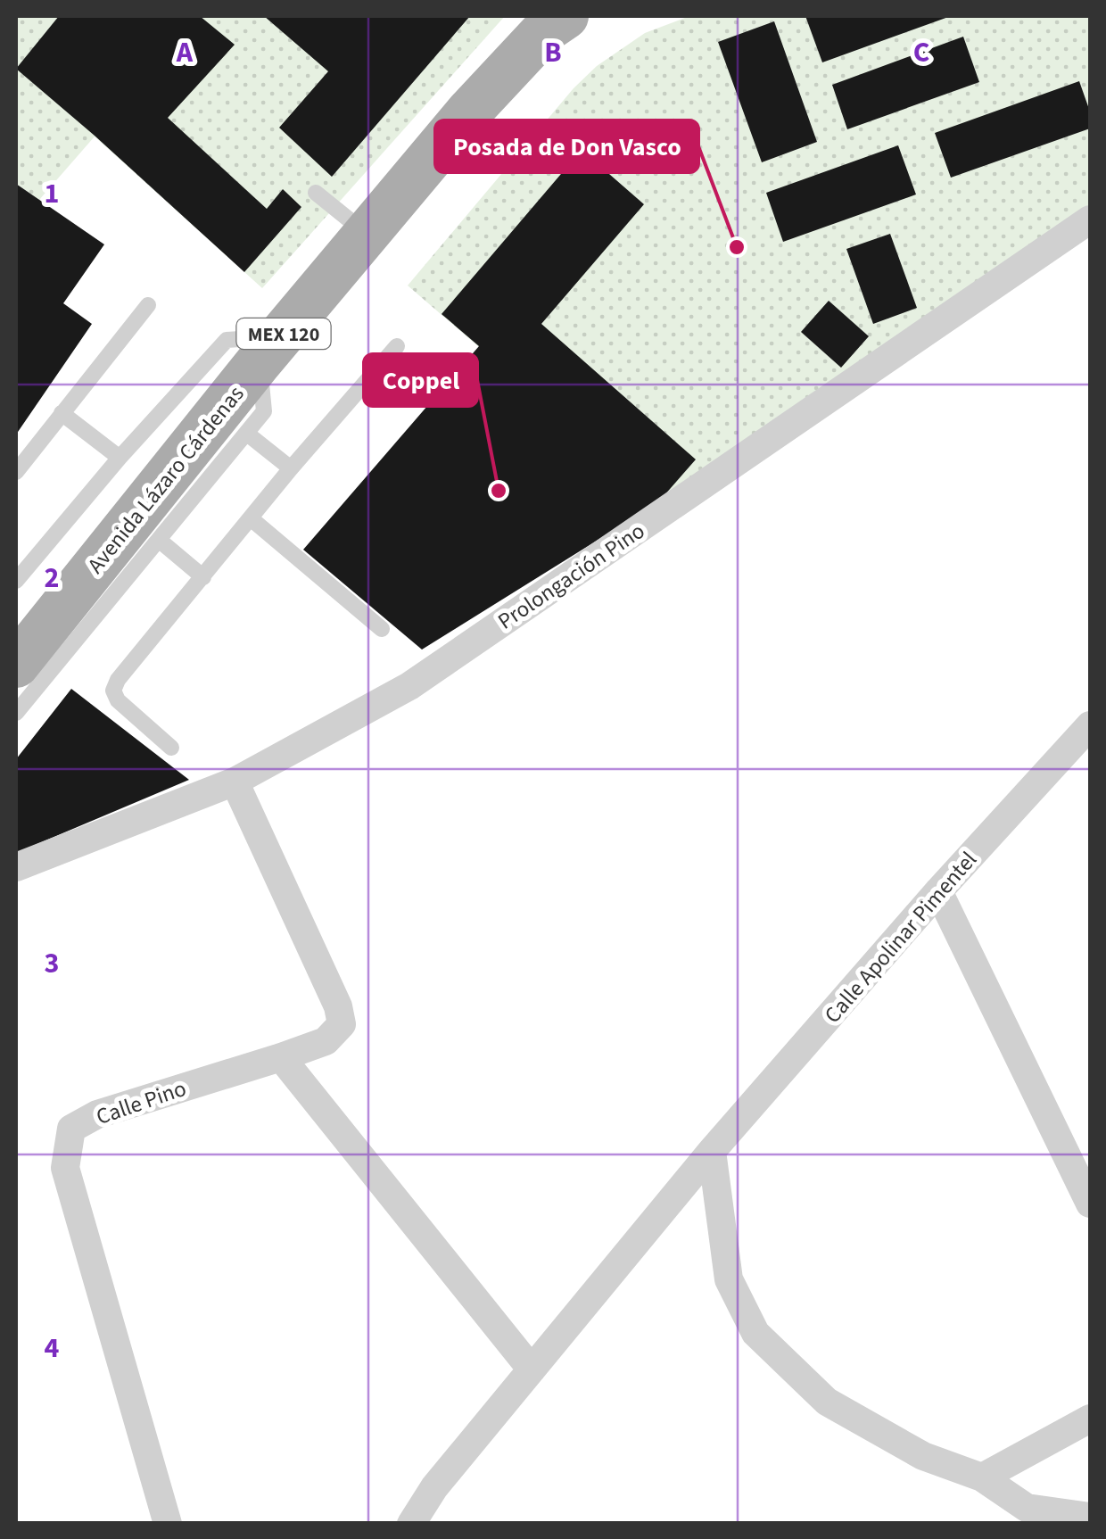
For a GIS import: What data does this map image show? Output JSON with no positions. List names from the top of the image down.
{
  "streets": {
    "main road": ["MEX 120", "Avenida Lázaro Cárdenas"],
    "street": ["Prolongación Pino", "Calle Apolinar Pimentel", "Calle Pino"]
  },
  "crossings": [
    ["Prolongación Pino", "Calle Pino"]
  ],
  "places": ["Posada de Don Vasco", "Coppel"],
  "grid": {
    "columns": ["A", "B", "C"],
    "rows": [
      "1",
      "2",
      "3",
      "4"
    ]
  }
}
